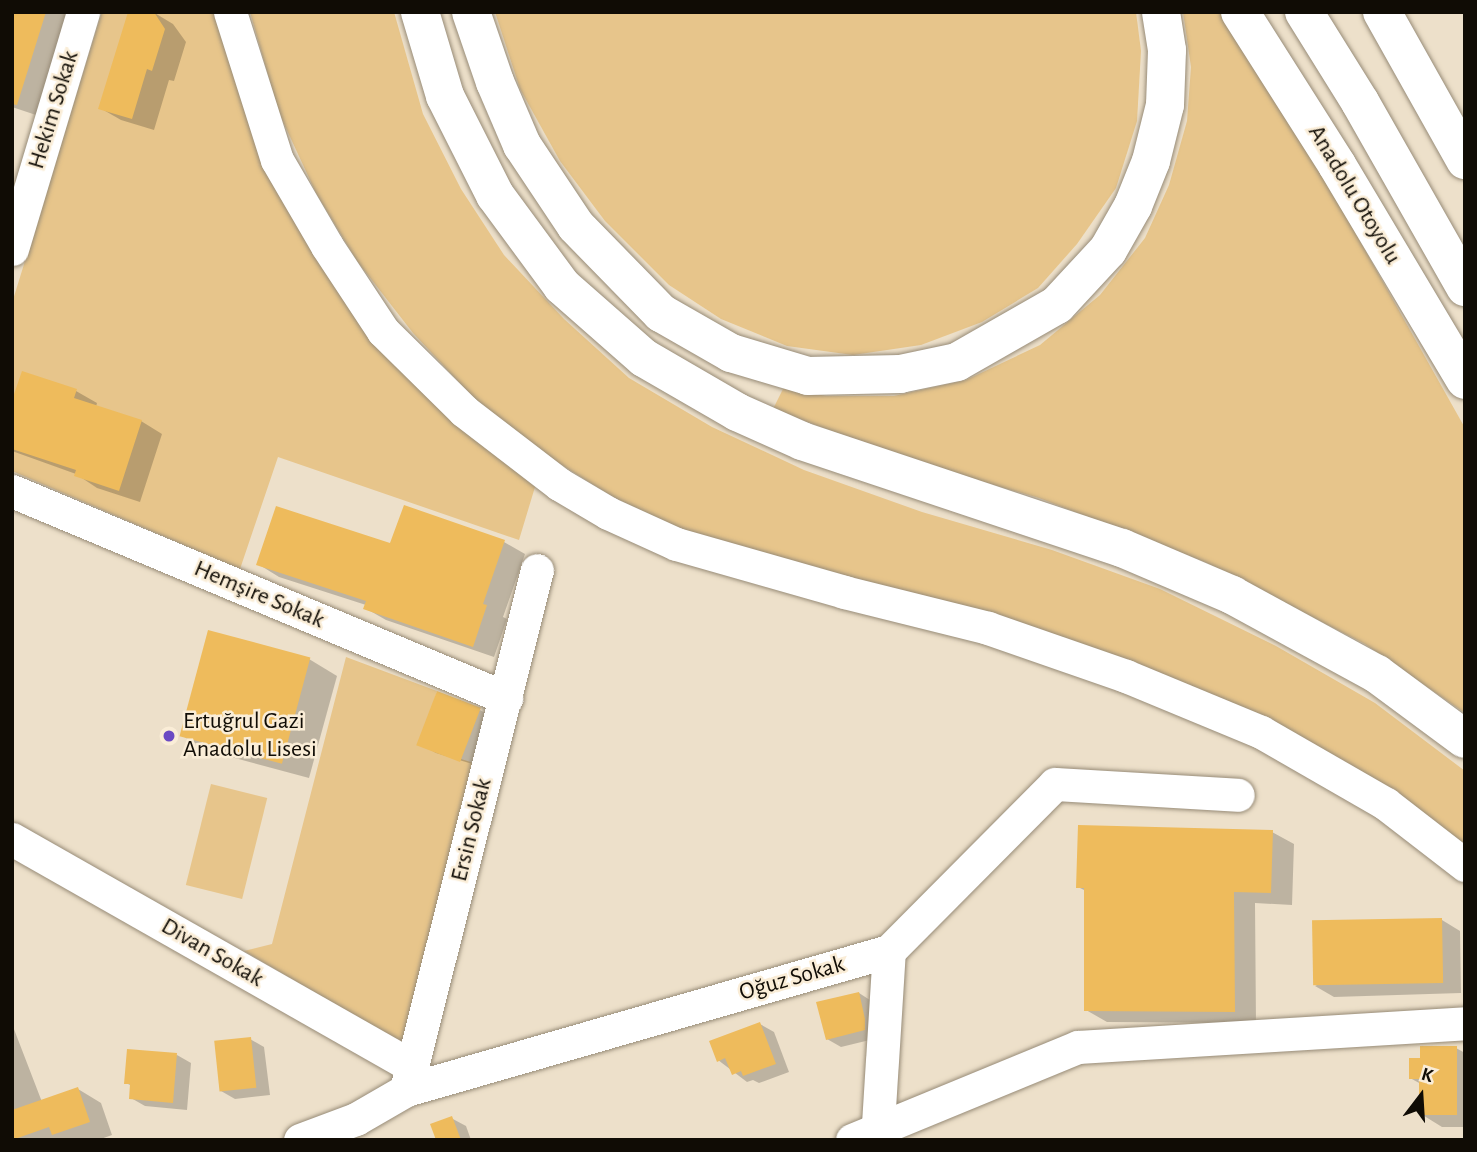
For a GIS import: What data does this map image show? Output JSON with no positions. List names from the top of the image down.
{
  "streets": {
    "highway": ["Anadolu Otoyolu"],
    "street": [
      "Hekim Sokak",
      "Hemşire Sokak",
      "Ersin Sokak",
      "Divan Sokak",
      "Oğuz Sokak"
    ]
  },
  "crossings": [
    ["Hemşire Sokak", "Ersin Sokak"],
    ["Ersin Sokak", "Divan Sokak"],
    ["Ersin Sokak", "Oğuz Sokak"],
    ["Divan Sokak", "Oğuz Sokak"]
  ],
  "places": ["Ertuğrul Gazi Anadolu Lisesi"],
  "north": "top"
}
